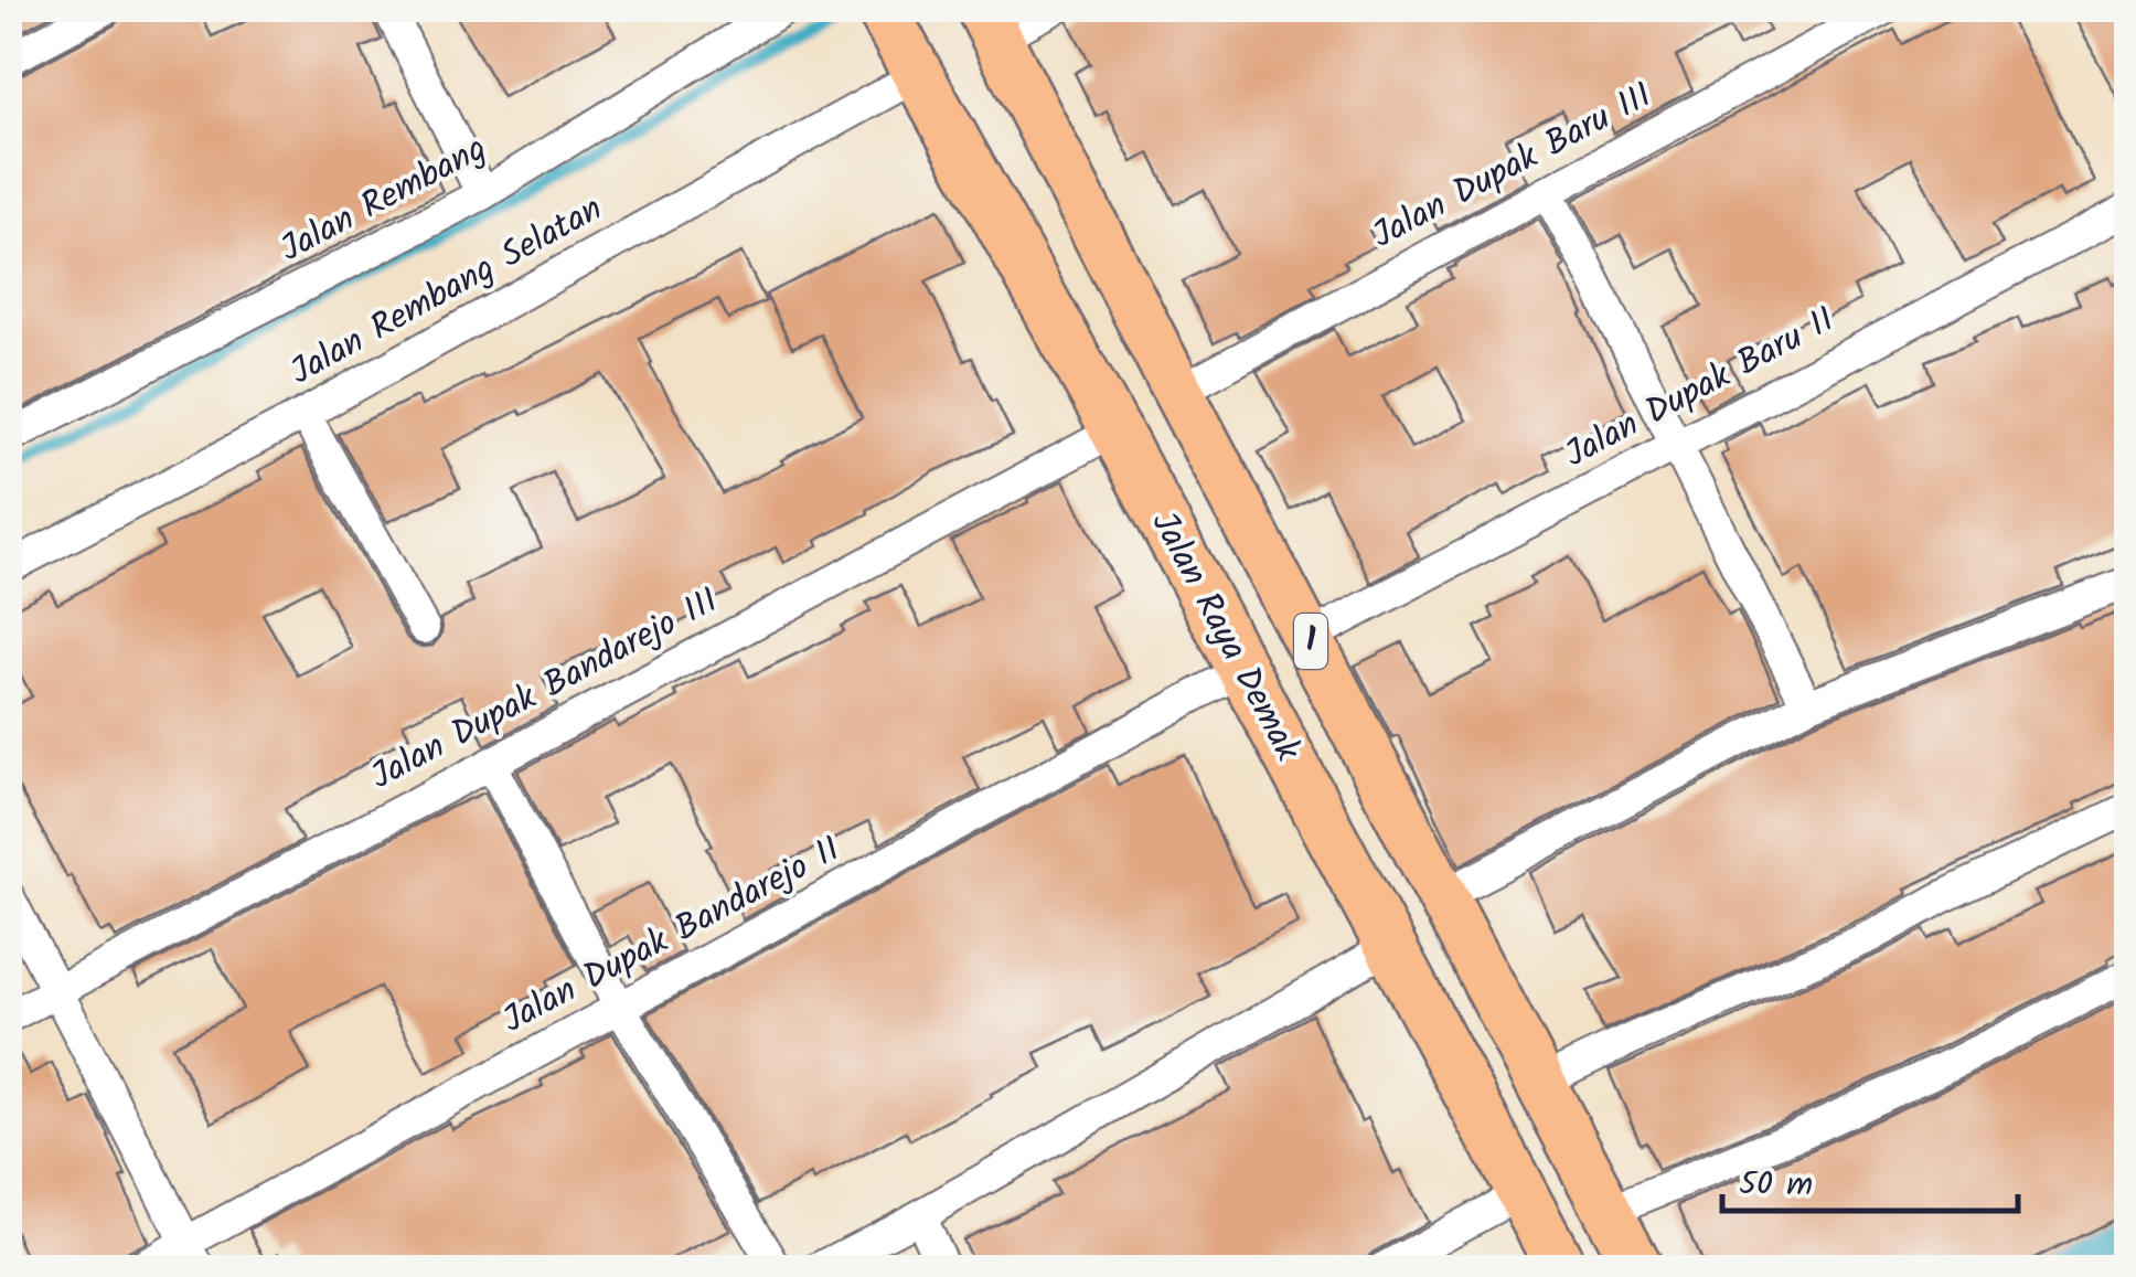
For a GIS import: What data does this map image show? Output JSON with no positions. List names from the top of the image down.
{
  "streets": {
    "highway": ["Jalan Raya Demak", "1"],
    "street": [
      "Jalan Dupak Baru III",
      "Jalan Rembang",
      "Jalan Rembang Selatan",
      "Jalan Dupak Baru II",
      "Jalan Dupak Bandarejo III",
      "Jalan Dupak Bandarejo II"
    ]
  },
  "crossings": [
    ["Jalan Dupak Baru III", "Jalan Raya Demak"],
    ["Jalan Rembang Selatan", "Jalan Raya Demak"],
    ["Jalan Dupak Baru II", "Jalan Raya Demak"],
    ["Jalan Raya Demak", "Jalan Dupak Bandarejo III"],
    ["Jalan Raya Demak", "Jalan Dupak Bandarejo II"]
  ],
  "scale_bar": "50 m"
}
